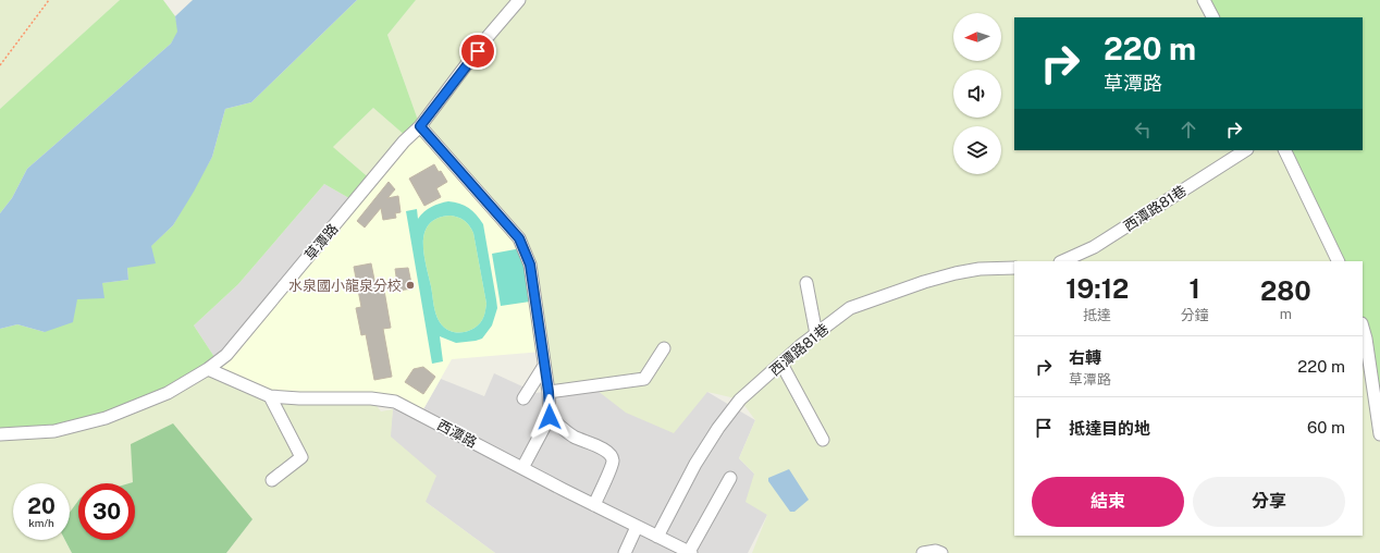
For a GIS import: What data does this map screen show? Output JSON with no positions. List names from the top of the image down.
{
  "streets": {
    "street": ["西潭路81巷", "草潭路", "西潭路"]
  },
  "crossings": [
    ["西潭路81巷", "西潭路"],
    ["草潭路", "西潭路"]
  ],
  "places": ["水泉國小龍泉分校"],
  "north": "left",
  "page": {
    "turn": ["220 m", "草潭路"],
    "eta": [
      "19:12",
      "抵達",
      "1",
      "分鐘",
      "280",
      "m"
    ],
    "list": [
      {
        "name": "右轉",
        "note": "草潭路",
        "value": "220 m"
      },
      {
        "name": "抵達目的地",
        "value": "60 m"
      }
    ],
    "buttons": ["結束", "分享"],
    "speed": "20 km/h",
    "limit": "30"
  }
}
